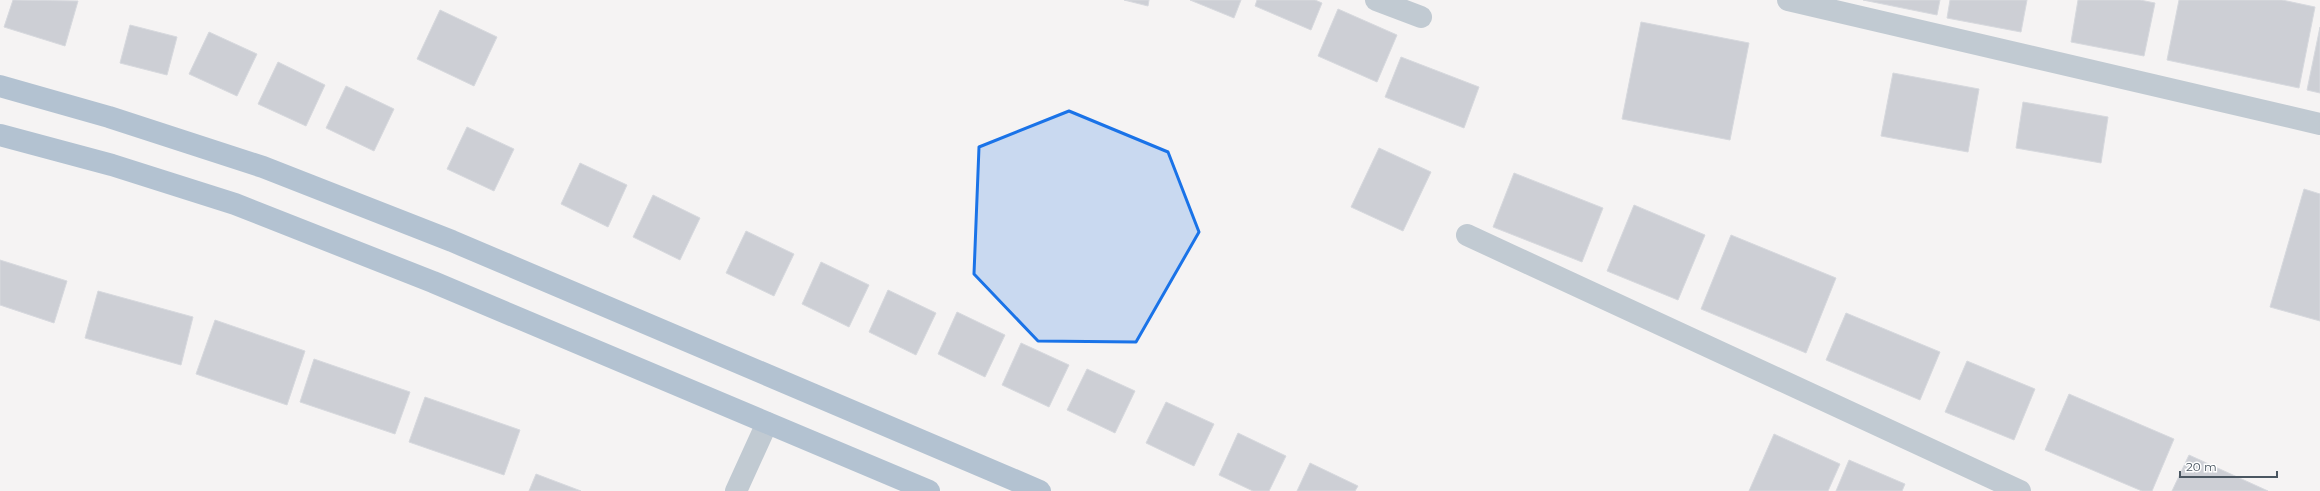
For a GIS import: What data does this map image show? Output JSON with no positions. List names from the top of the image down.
{
  "scale_bar": "20 m"
}
